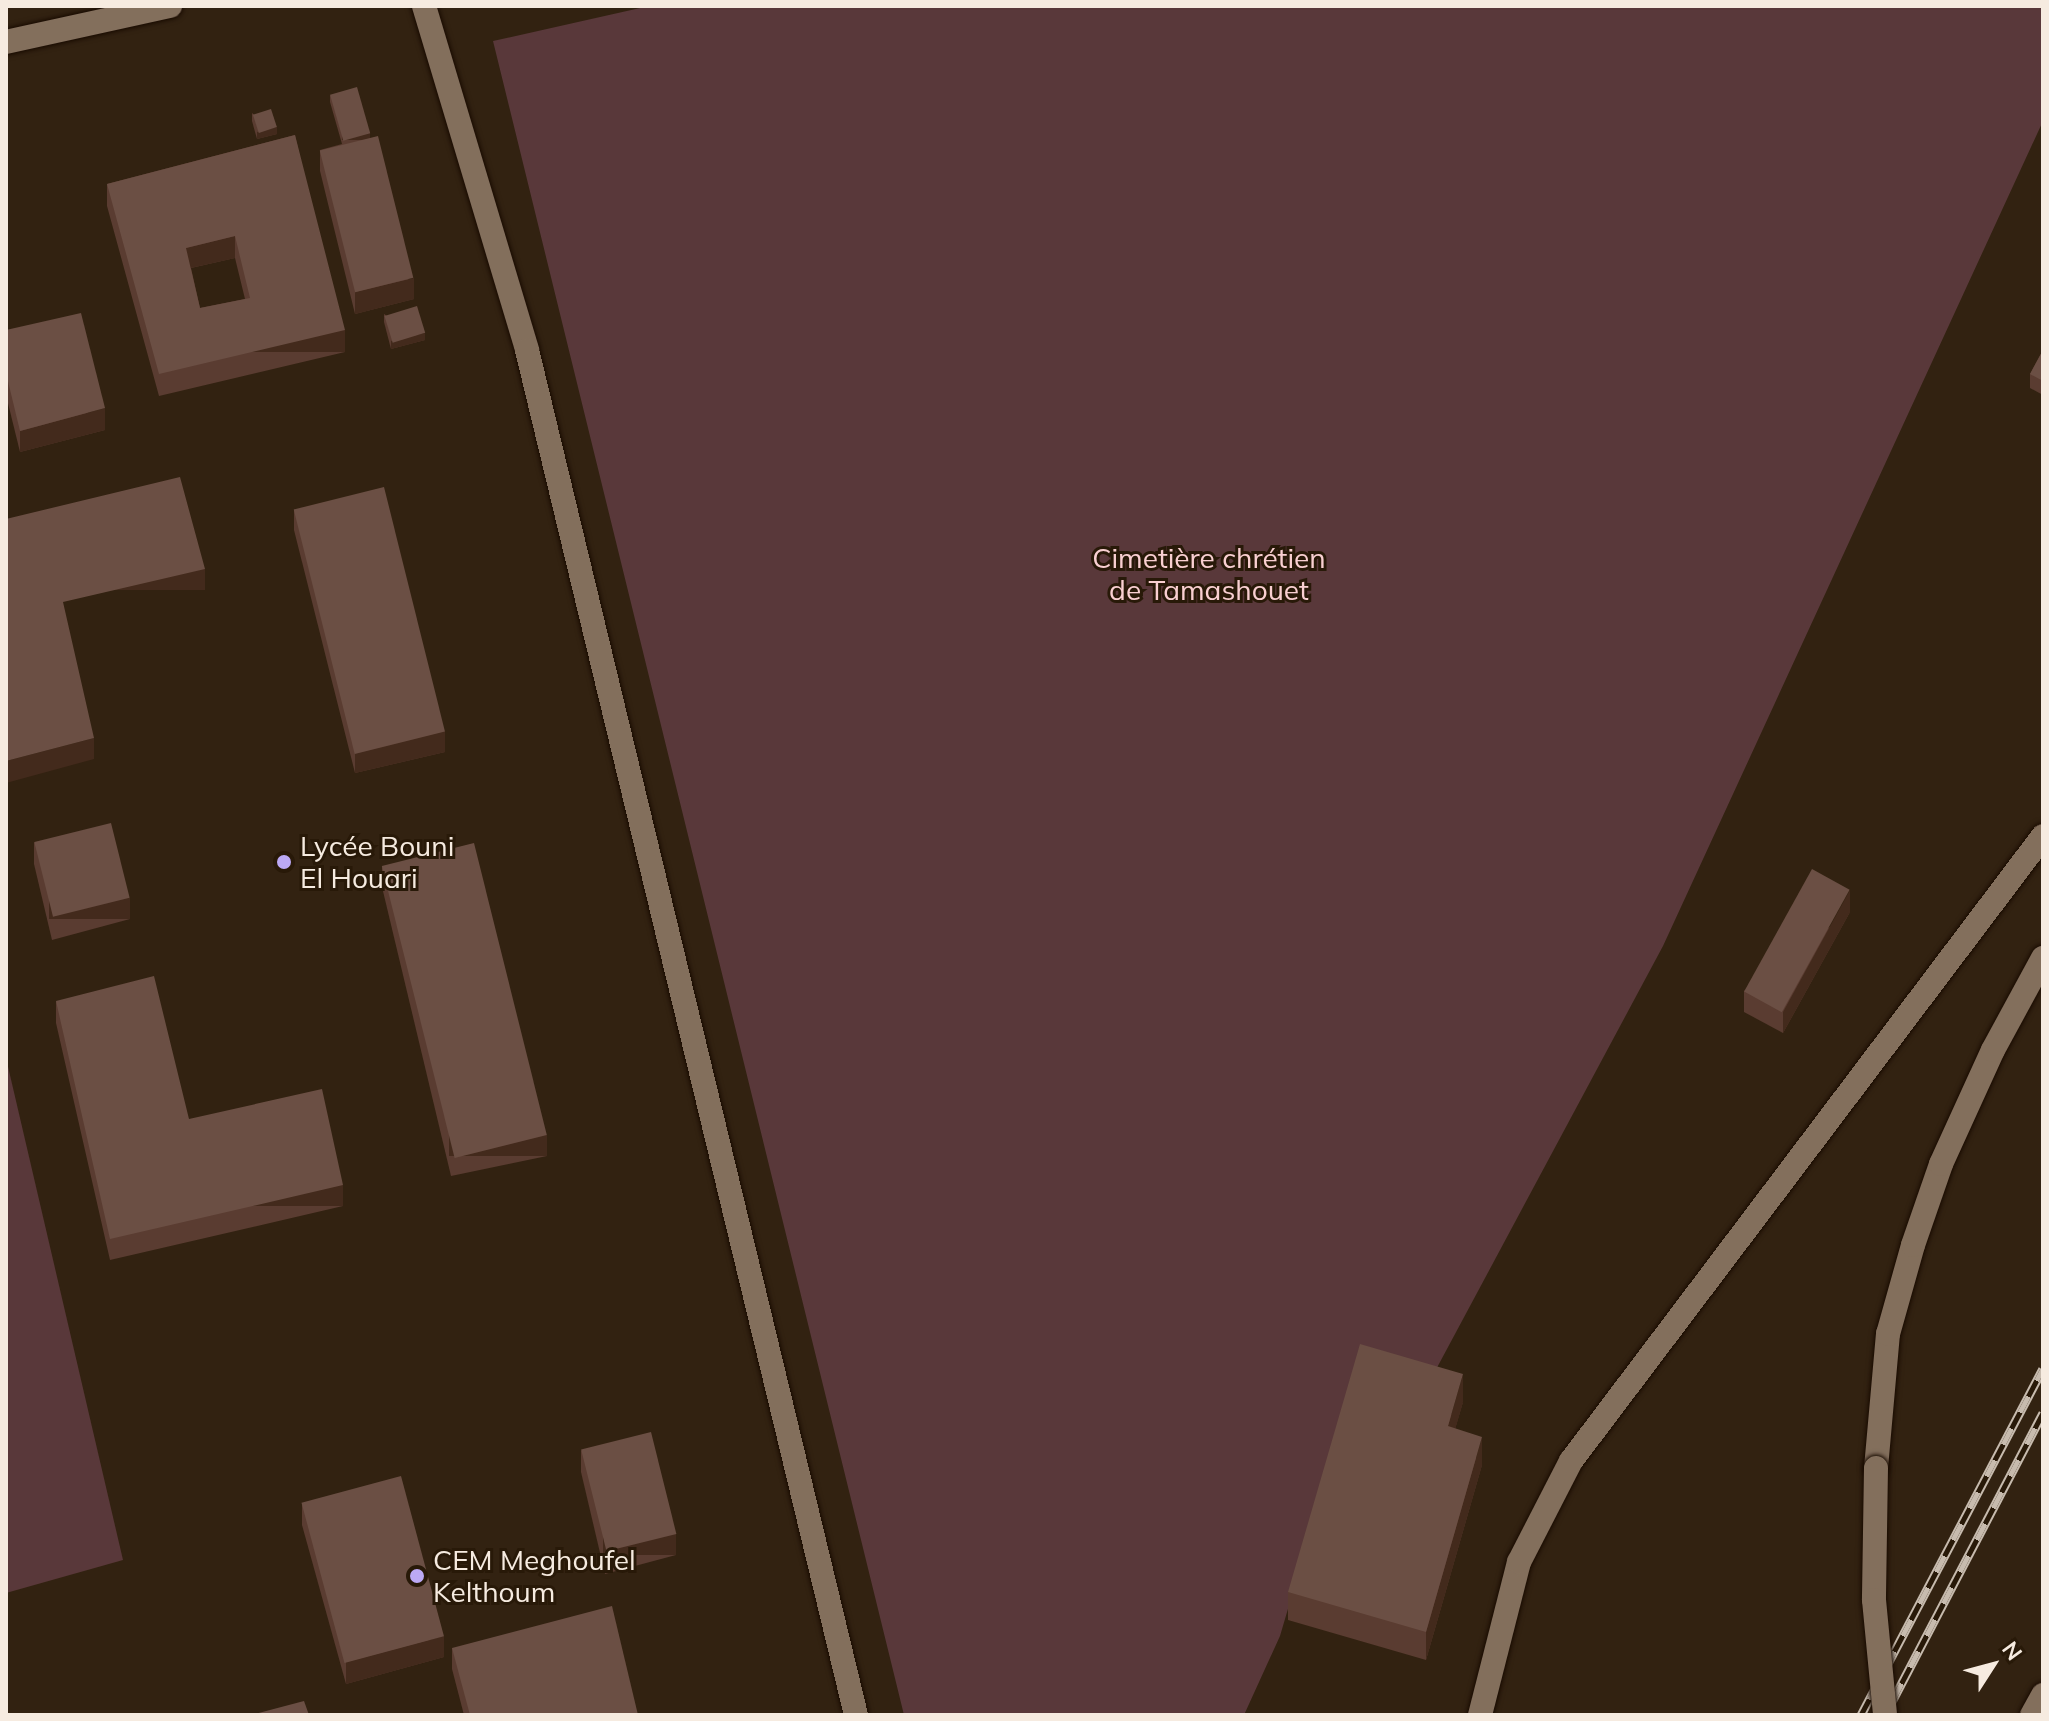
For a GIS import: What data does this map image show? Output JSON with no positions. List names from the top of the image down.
{
  "parks": ["Cimetière chrétien de Tamashouet"],
  "places": ["Lycée Bouni El Houari", "CEM Meghoufel Kelthoum"],
  "north": "top right"
}
